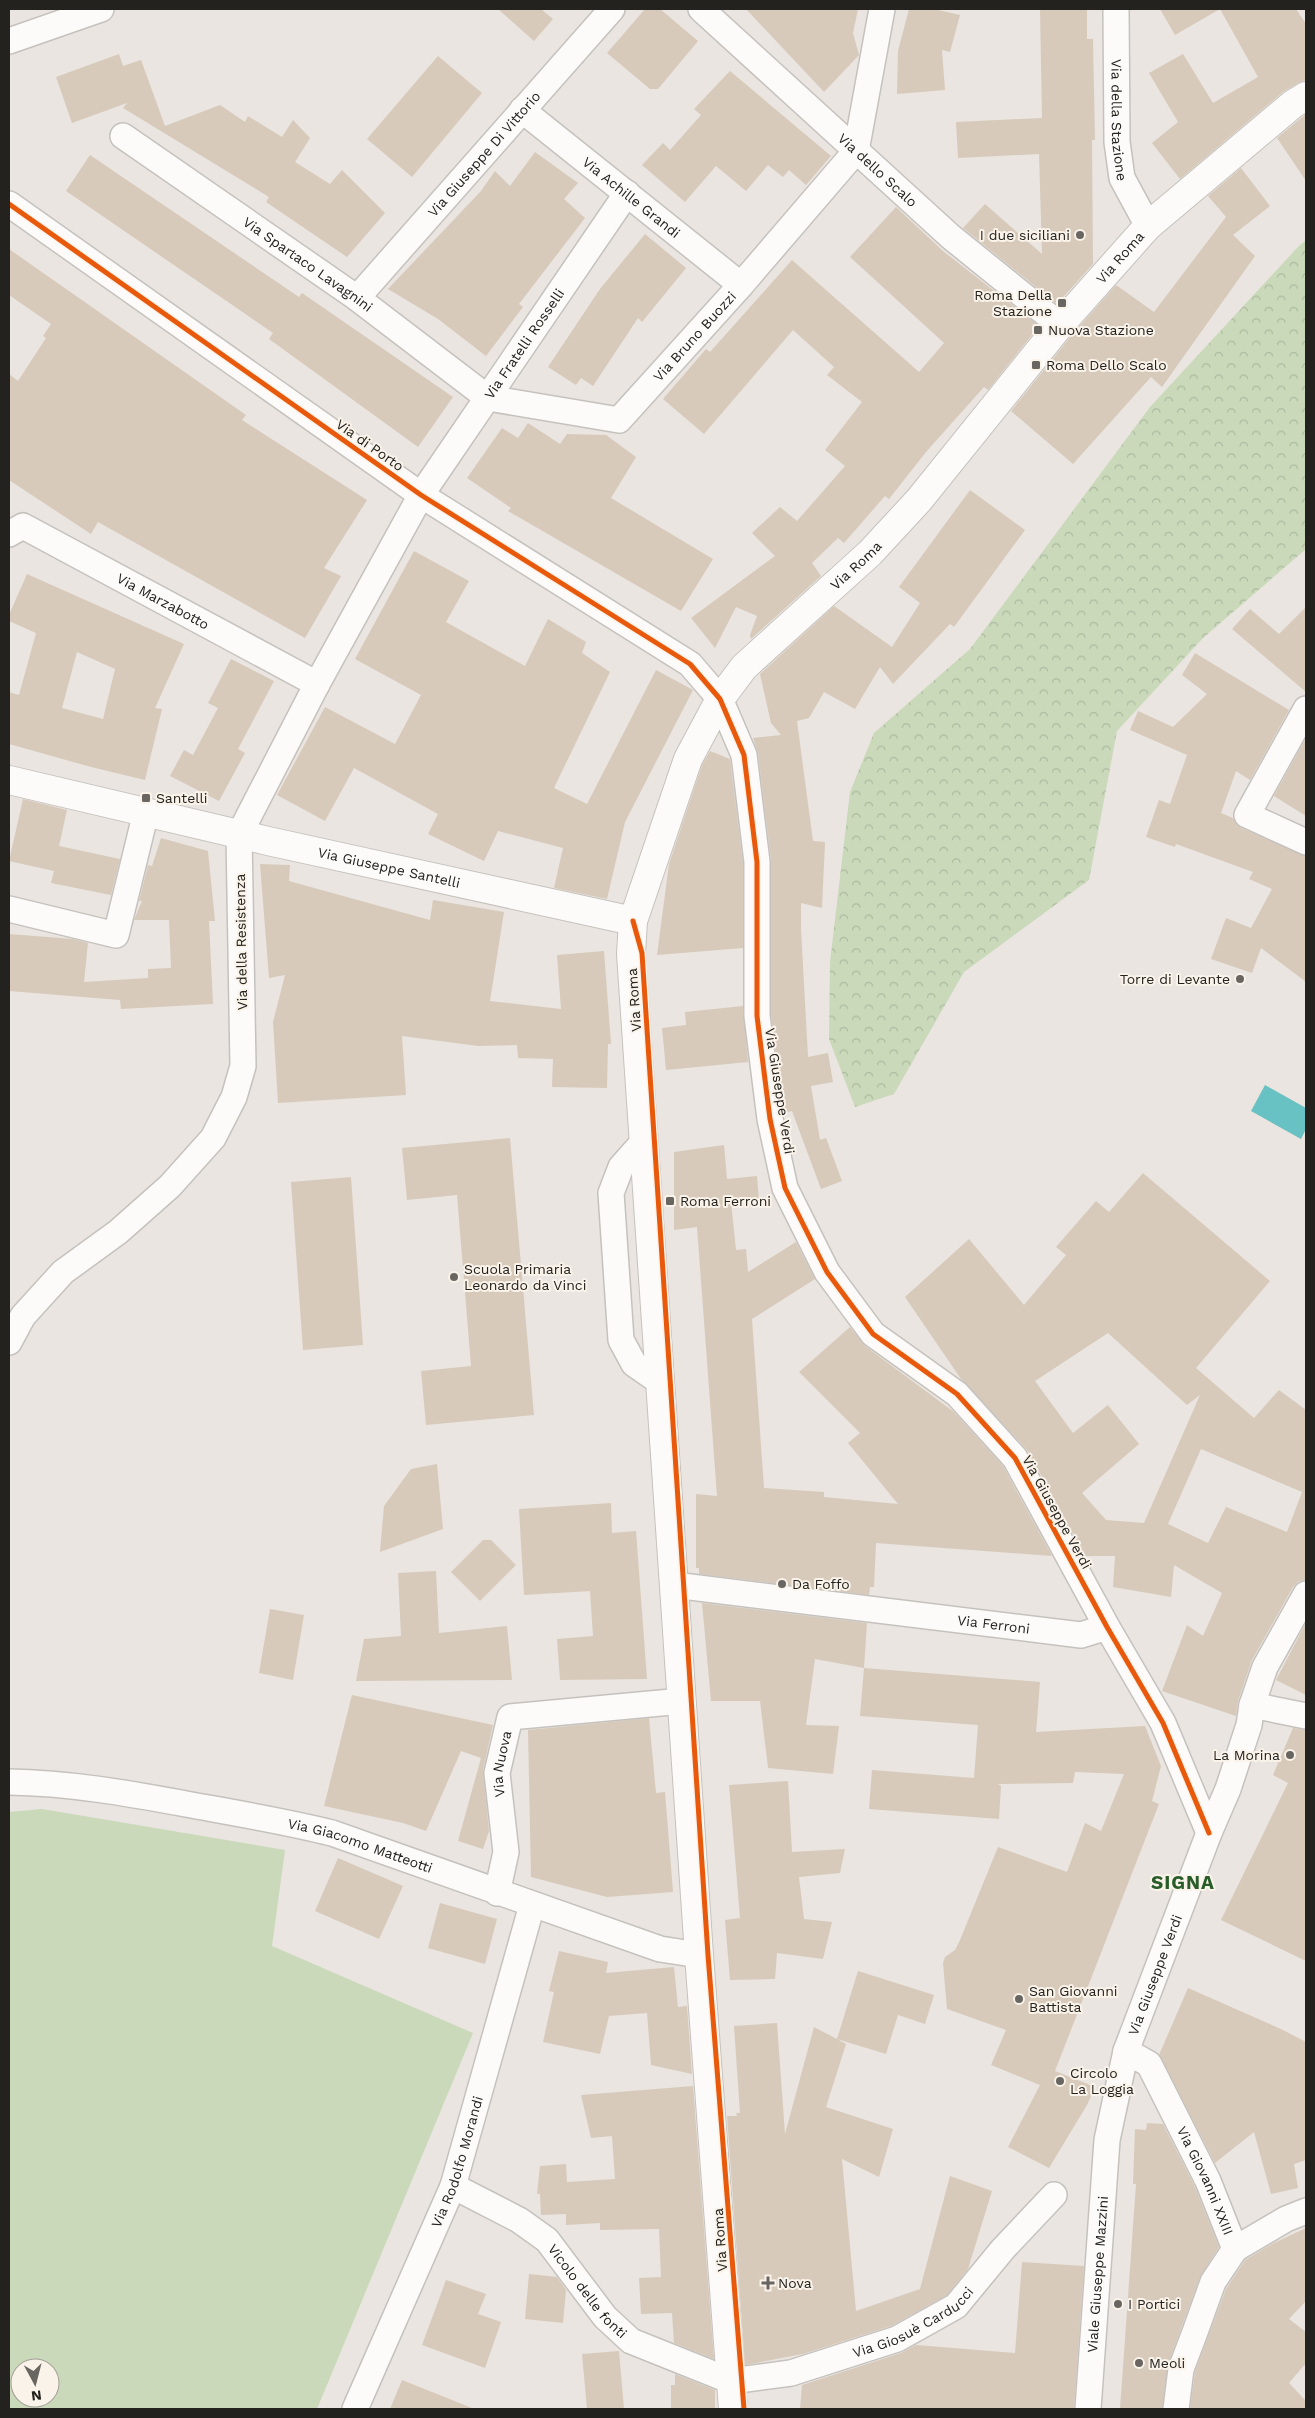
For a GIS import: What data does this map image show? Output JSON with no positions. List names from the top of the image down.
{
  "streets": {
    "main road": ["Via Roma", "Via Giuseppe Santelli"],
    "street": [
      "Via della Stazione",
      "Via Giuseppe Di Vittorio",
      "Via dello Scalo",
      "Via Achille Grandi",
      "Via Spartaco Lavagnini",
      "Via Bruno Buozzi",
      "Via Fratelli Rosselli",
      "Via di Porto",
      "Via Marzabotto",
      "Via della Resistenza",
      "Via Giuseppe Verdi",
      "Via Ferroni",
      "Via Nuova",
      "Via Giacomo Matteotti",
      "Via Rodolfo Morandi",
      "Via Giovanni XXIII",
      "Viale Giuseppe Mazzini",
      "Vicolo delle fonti",
      "Via Giosuè Carducci"
    ]
  },
  "crossings": [
    ["Via della Stazione", "Via Roma"],
    ["Via Giuseppe Di Vittorio", "Via Achille Grandi"],
    ["Via Giuseppe Di Vittorio", "Via Spartaco Lavagnini"],
    ["Via dello Scalo", "Via Roma"],
    ["Via dello Scalo", "Via Bruno Buozzi"],
    ["Via Achille Grandi", "Via Bruno Buozzi"],
    ["Via Achille Grandi", "Via Fratelli Rosselli"],
    ["Via Roma", "Via di Porto"],
    ["Via Roma", "Via Giuseppe Santelli"],
    ["Via Roma", "Via Giuseppe Verdi"],
    ["Via Roma", "Via Ferroni"],
    ["Via Roma", "Via Nuova"],
    ["Via Roma", "Via Giacomo Matteotti"],
    ["Via Roma", "Vicolo delle fonti"],
    ["Via Roma", "Via Giosuè Carducci"],
    ["Via Spartaco Lavagnini", "Via Bruno Buozzi"],
    ["Via Spartaco Lavagnini", "Via Fratelli Rosselli"],
    ["Via Bruno Buozzi", "Via Fratelli Rosselli"],
    ["Via Fratelli Rosselli", "Via di Porto"],
    ["Via Fratelli Rosselli", "Via della Resistenza"],
    ["Via di Porto", "Via della Resistenza"],
    ["Via di Porto", "Via Giuseppe Verdi"],
    ["Via Marzabotto", "Via della Resistenza"],
    ["Via Giuseppe Santelli", "Via della Resistenza"],
    ["Via Giuseppe Verdi", "Via Ferroni"],
    ["Via Giuseppe Verdi", "Via Giovanni XXIII"],
    ["Via Giuseppe Verdi", "Viale Giuseppe Mazzini"],
    ["Via Nuova", "Via Giacomo Matteotti"],
    ["Via Giacomo Matteotti", "Via Rodolfo Morandi"],
    ["Via Rodolfo Morandi", "Vicolo delle fonti"],
    ["Vicolo delle fonti", "Via Giosuè Carducci"]
  ],
  "districts": ["SIGNA"],
  "places": {
    "other": [
      "I due siciliani",
      "Torre di Levante",
      "Scuola Primaria Leonardo da Vinci",
      "Da Foffo",
      "La Morina",
      "San Giovanni Battista",
      "Circolo La Loggia",
      "I Portici",
      "Meoli"
    ],
    "transit": [
      "Roma Della Stazione",
      "Nuova Stazione",
      "Roma Dello Scalo",
      "Santelli",
      "Roma Ferroni"
    ],
    "health": ["Nova"]
  },
  "north": "bottom"
}
